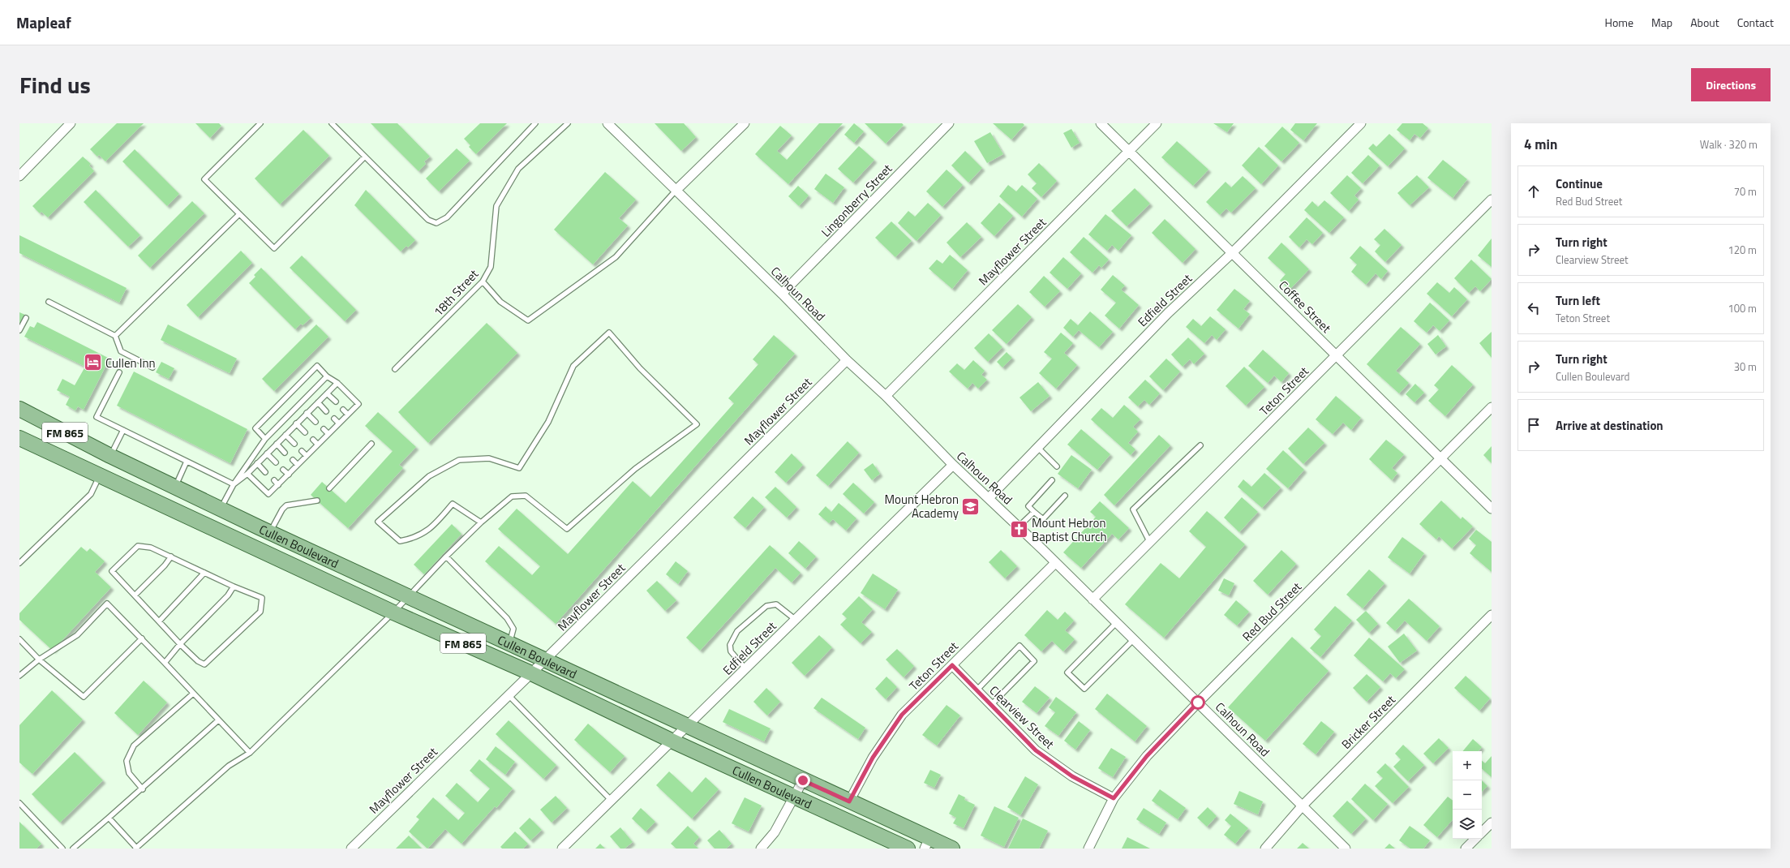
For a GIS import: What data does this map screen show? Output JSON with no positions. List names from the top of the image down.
{
  "streets": {
    "main road": ["FM 865", "Cullen Boulevard"],
    "street": [
      "Lingonberry Street",
      "Mayflower Street",
      "Calhoun Road",
      "Edfield Street",
      "Coffee Street",
      "Teton Street",
      "Red Bud Street",
      "Clearview Street",
      "Bricker Street"
    ],
    "lane": ["18th Street"]
  },
  "crossings": [
    ["Lingonberry Street", "Calhoun Road"],
    ["Mayflower Street", "Calhoun Road"],
    ["Mayflower Street", "Coffee Street"],
    ["Mayflower Street", "Cullen Boulevard"],
    ["Calhoun Road", "Edfield Street"],
    ["Calhoun Road", "Teton Street"],
    ["Calhoun Road", "Red Bud Street"],
    ["Calhoun Road", "Bricker Street"],
    ["Edfield Street", "Coffee Street"],
    ["Edfield Street", "Cullen Boulevard"],
    ["Coffee Street", "Teton Street"],
    ["Coffee Street", "Red Bud Street"],
    ["Teton Street", "Cullen Boulevard"],
    ["Teton Street", "Clearview Street"],
    ["Red Bud Street", "Clearview Street"]
  ],
  "places": {
    "hotel": ["Cullen Inn"],
    "school or university": ["Mount Hebron Academy"],
    "church": ["Mount Hebron Baptist Church"]
  },
  "page": {
    "header": "Mapleaf",
    "nav": [
      "Home",
      "Map",
      "About",
      "Contact"
    ],
    "title": "Find us",
    "buttons": "Directions",
    "heading": ["4 min", "Walk · 320 m"],
    "list": [
      ["Continue", "Red Bud Street", "70 m"],
      ["Turn right", "Clearview Street", "120 m"],
      ["Turn left", "Teton Street", "100 m"],
      ["Turn right", "Cullen Boulevard", "30 m"],
      "Arrive at destination"
    ],
    "map_buttons": ["+", "−"]
  }
}
